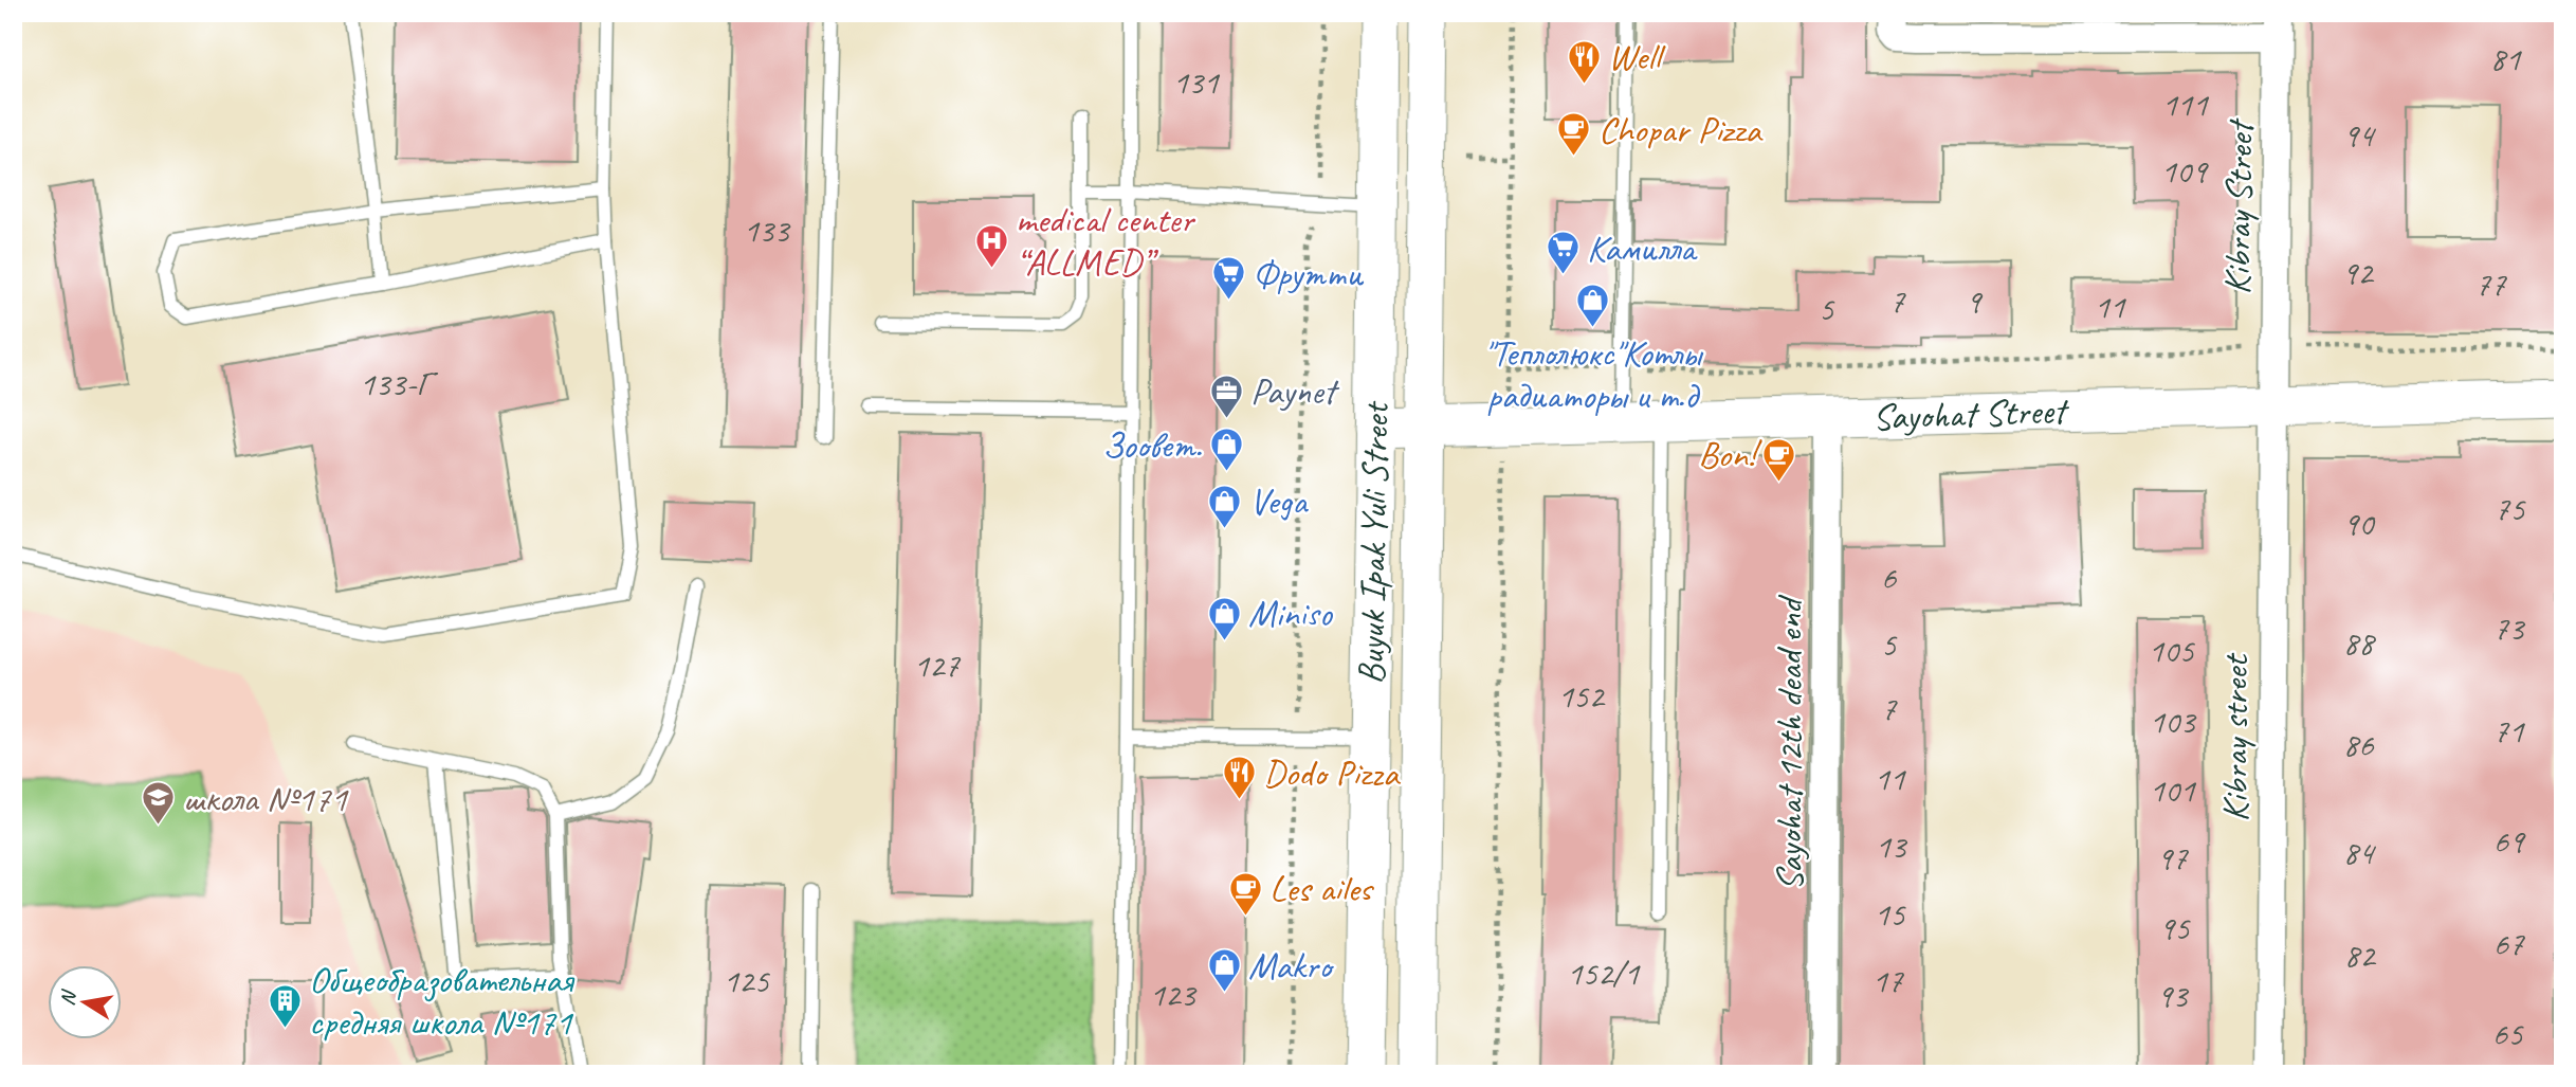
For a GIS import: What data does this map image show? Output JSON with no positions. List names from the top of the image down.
{
  "streets": {
    "main road": ["Sayohat Street", "Buyuk Ipak Yuli Street"],
    "street": ["Kibray Street", "Kibray street", "Sayohat 12th dead end"]
  },
  "crossings": [
    ["Kibray Street", "Sayohat Street"],
    ["Kibray Street", "Kibray street"],
    ["Sayohat Street", "Buyuk Ipak Yuli Street"],
    ["Sayohat Street", "Kibray street"],
    ["Sayohat Street", "Sayohat 12th dead end"]
  ],
  "places": {
    "restaurant": ["Well", "Dodo Pizza"],
    "cafe": ["Chopar Pizza", "Bon!", "Les ailes"],
    "hospital": ["medical center “ALLMED”"],
    "supermarket": ["Камилла", "Фрутти"],
    "shop": [
      "\"Теплолюкс\"Котлы радиаторы и т.д",
      "Зоовет.",
      "Vega",
      "Miniso",
      "Makro"
    ],
    "office": ["Paynet"],
    "school or university": ["школа №171"],
    "building": ["Общеобразовательная средняя школа №171"]
  },
  "house_numbers": [
    "81",
    "131",
    "111",
    "94",
    "109",
    "133",
    "92",
    "77",
    "7",
    "9",
    "11",
    "5",
    "133-Г",
    "75",
    "90",
    "6",
    "73",
    "88",
    "5",
    "105",
    "127",
    "152",
    "7",
    "103",
    "71",
    "86",
    "11",
    "101",
    "69",
    "13",
    "84",
    "97",
    "15",
    "95",
    "67",
    "82",
    "152/1",
    "125",
    "17",
    "123",
    "93",
    "65"
  ],
  "north": "left"
}
